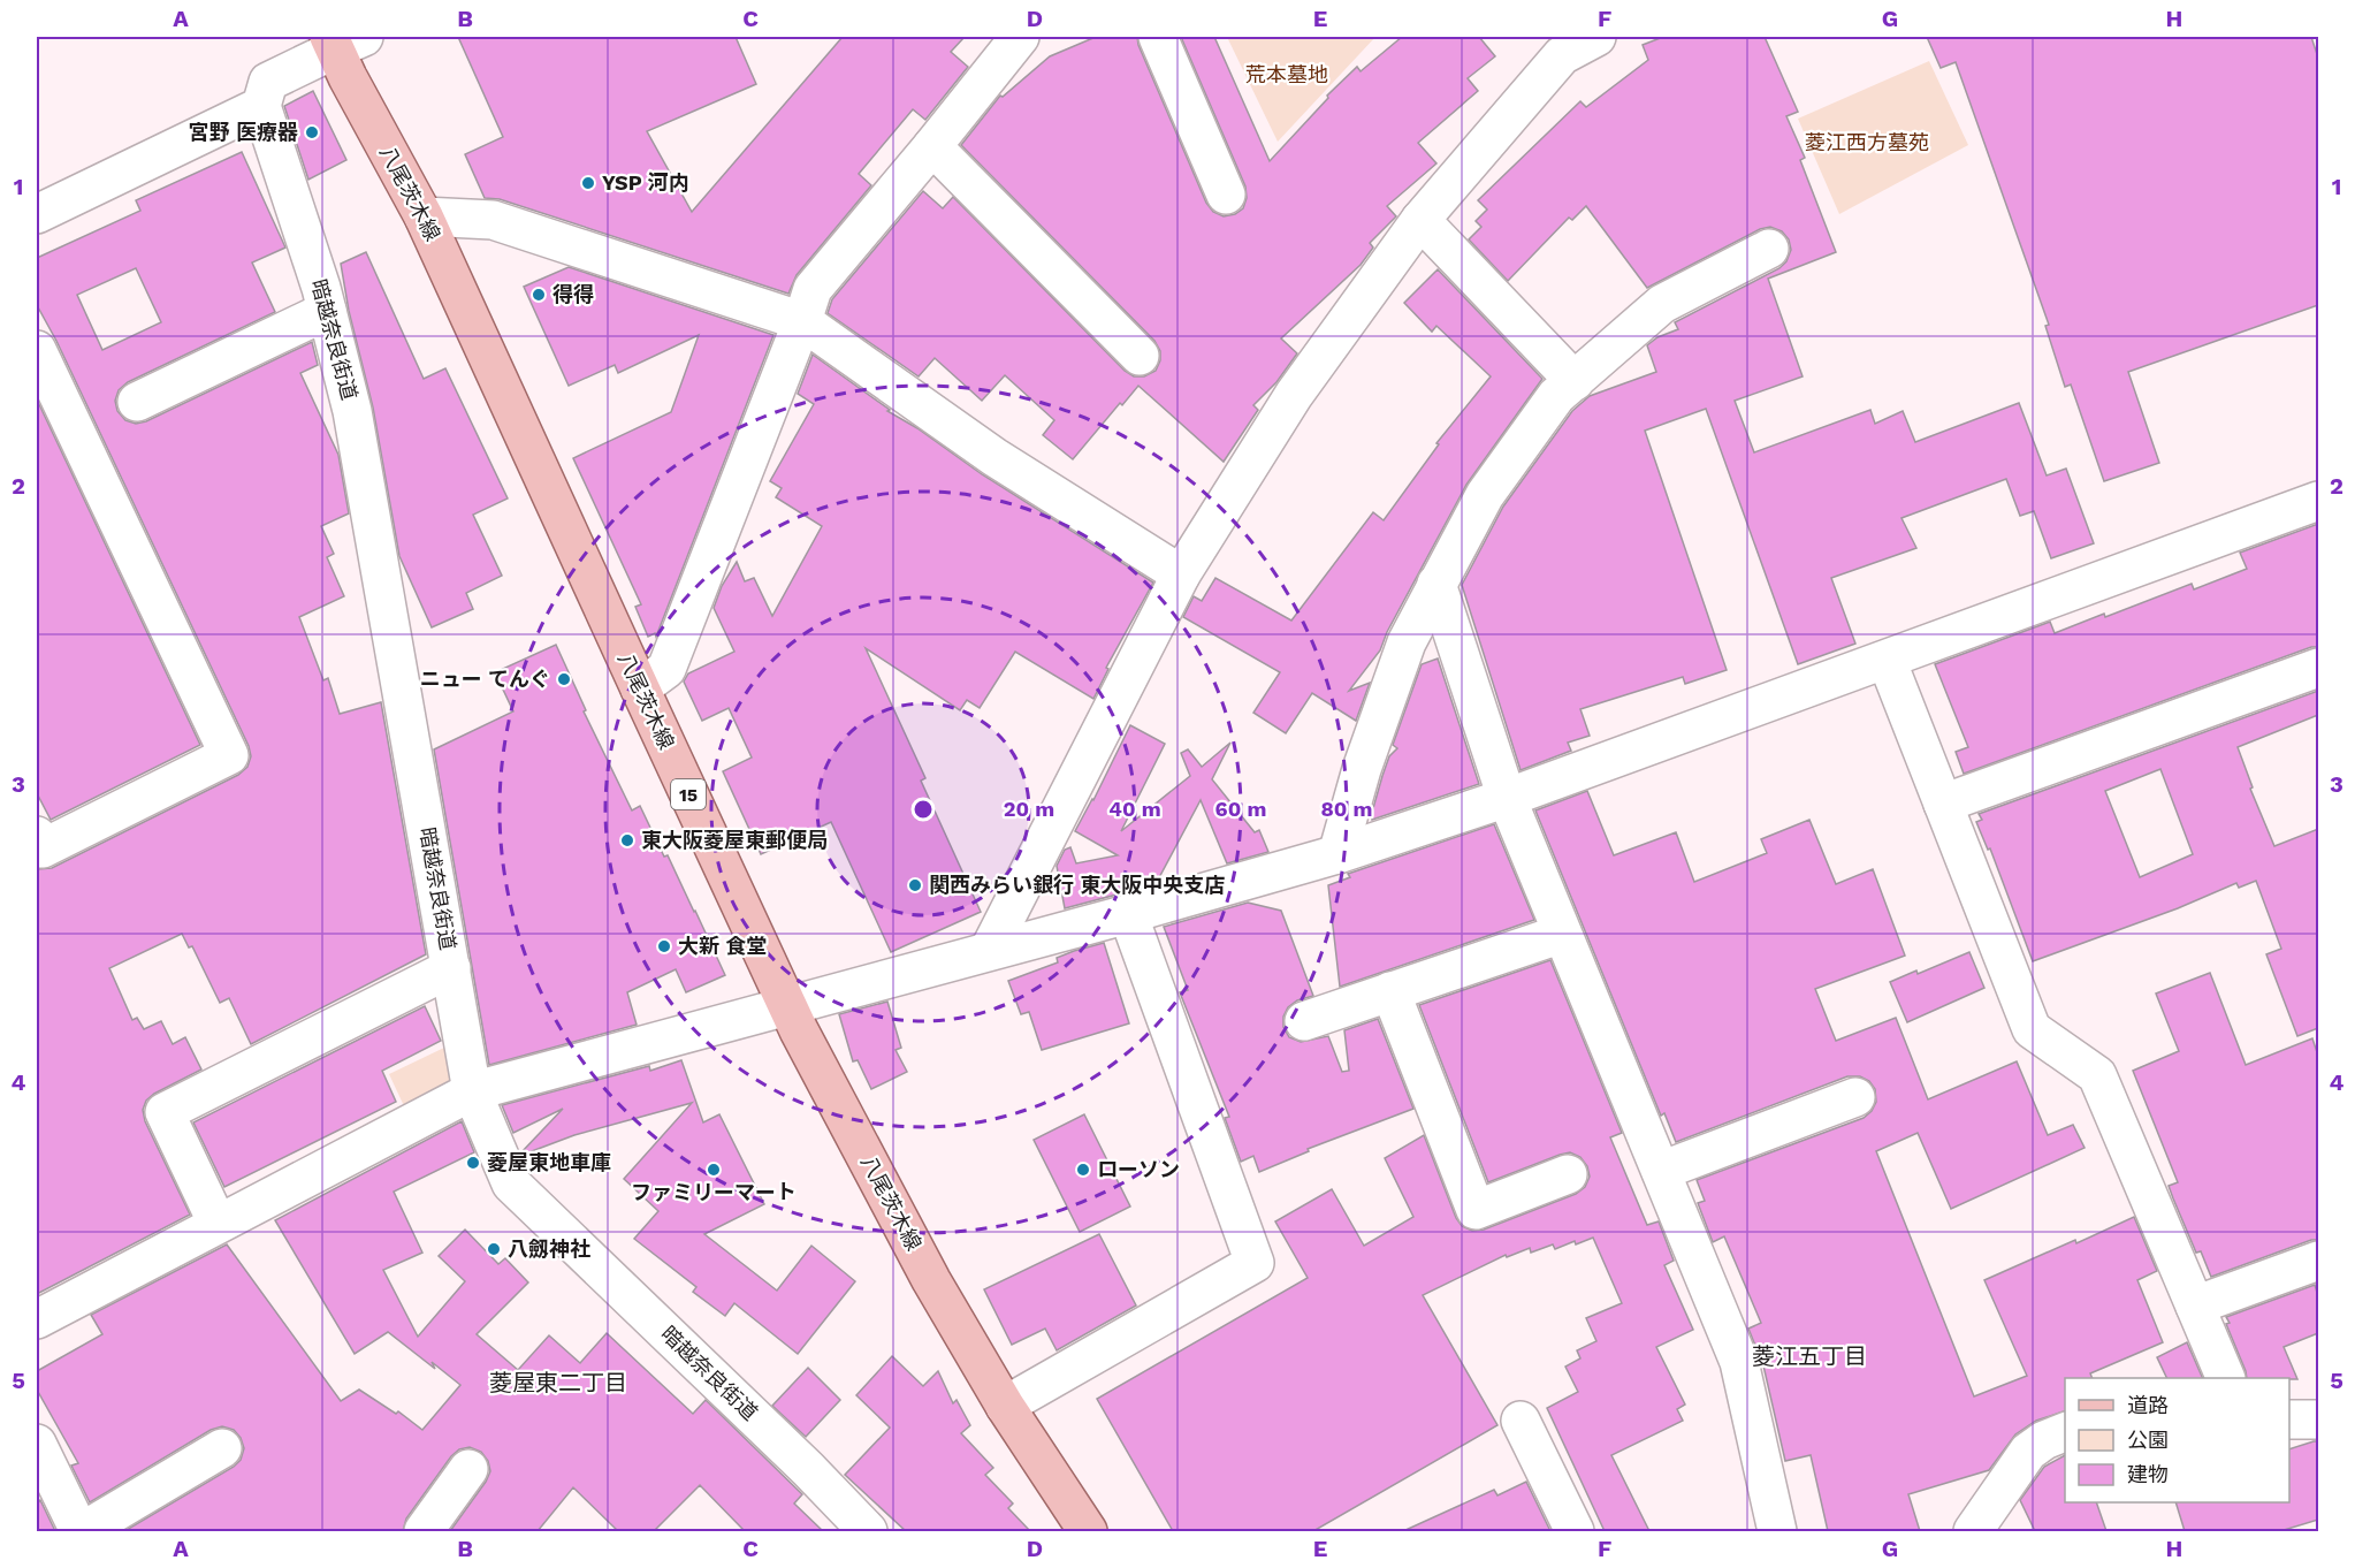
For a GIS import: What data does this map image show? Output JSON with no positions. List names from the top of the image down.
{
  "streets": {
    "main road": ["八尾茨木線", "15"],
    "street": ["暗越奈良街道"]
  },
  "districts": ["菱江五丁目", "菱屋東二丁目"],
  "parks": ["荒本墓地", "菱江西方墓苑"],
  "places": [
    "宮野 医療器",
    "YSP 河内",
    "得得",
    "ニュー てんぐ",
    "東大阪菱屋東郵便局",
    "関西みらい銀行 東大阪中央支店",
    "大新 食堂",
    "菱屋東地車庫",
    "ファミリーマート",
    "ローソン",
    "八劔神社"
  ],
  "legend": ["道路", "公園", "建物"],
  "grid": {
    "columns": [
      "A",
      "B",
      "C",
      "D",
      "E",
      "F",
      "G",
      "H"
    ],
    "rows": [
      "1",
      "2",
      "3",
      "4",
      "5"
    ]
  },
  "rings": [
    "20 m",
    "40 m",
    "60 m",
    "80 m"
  ]
}
